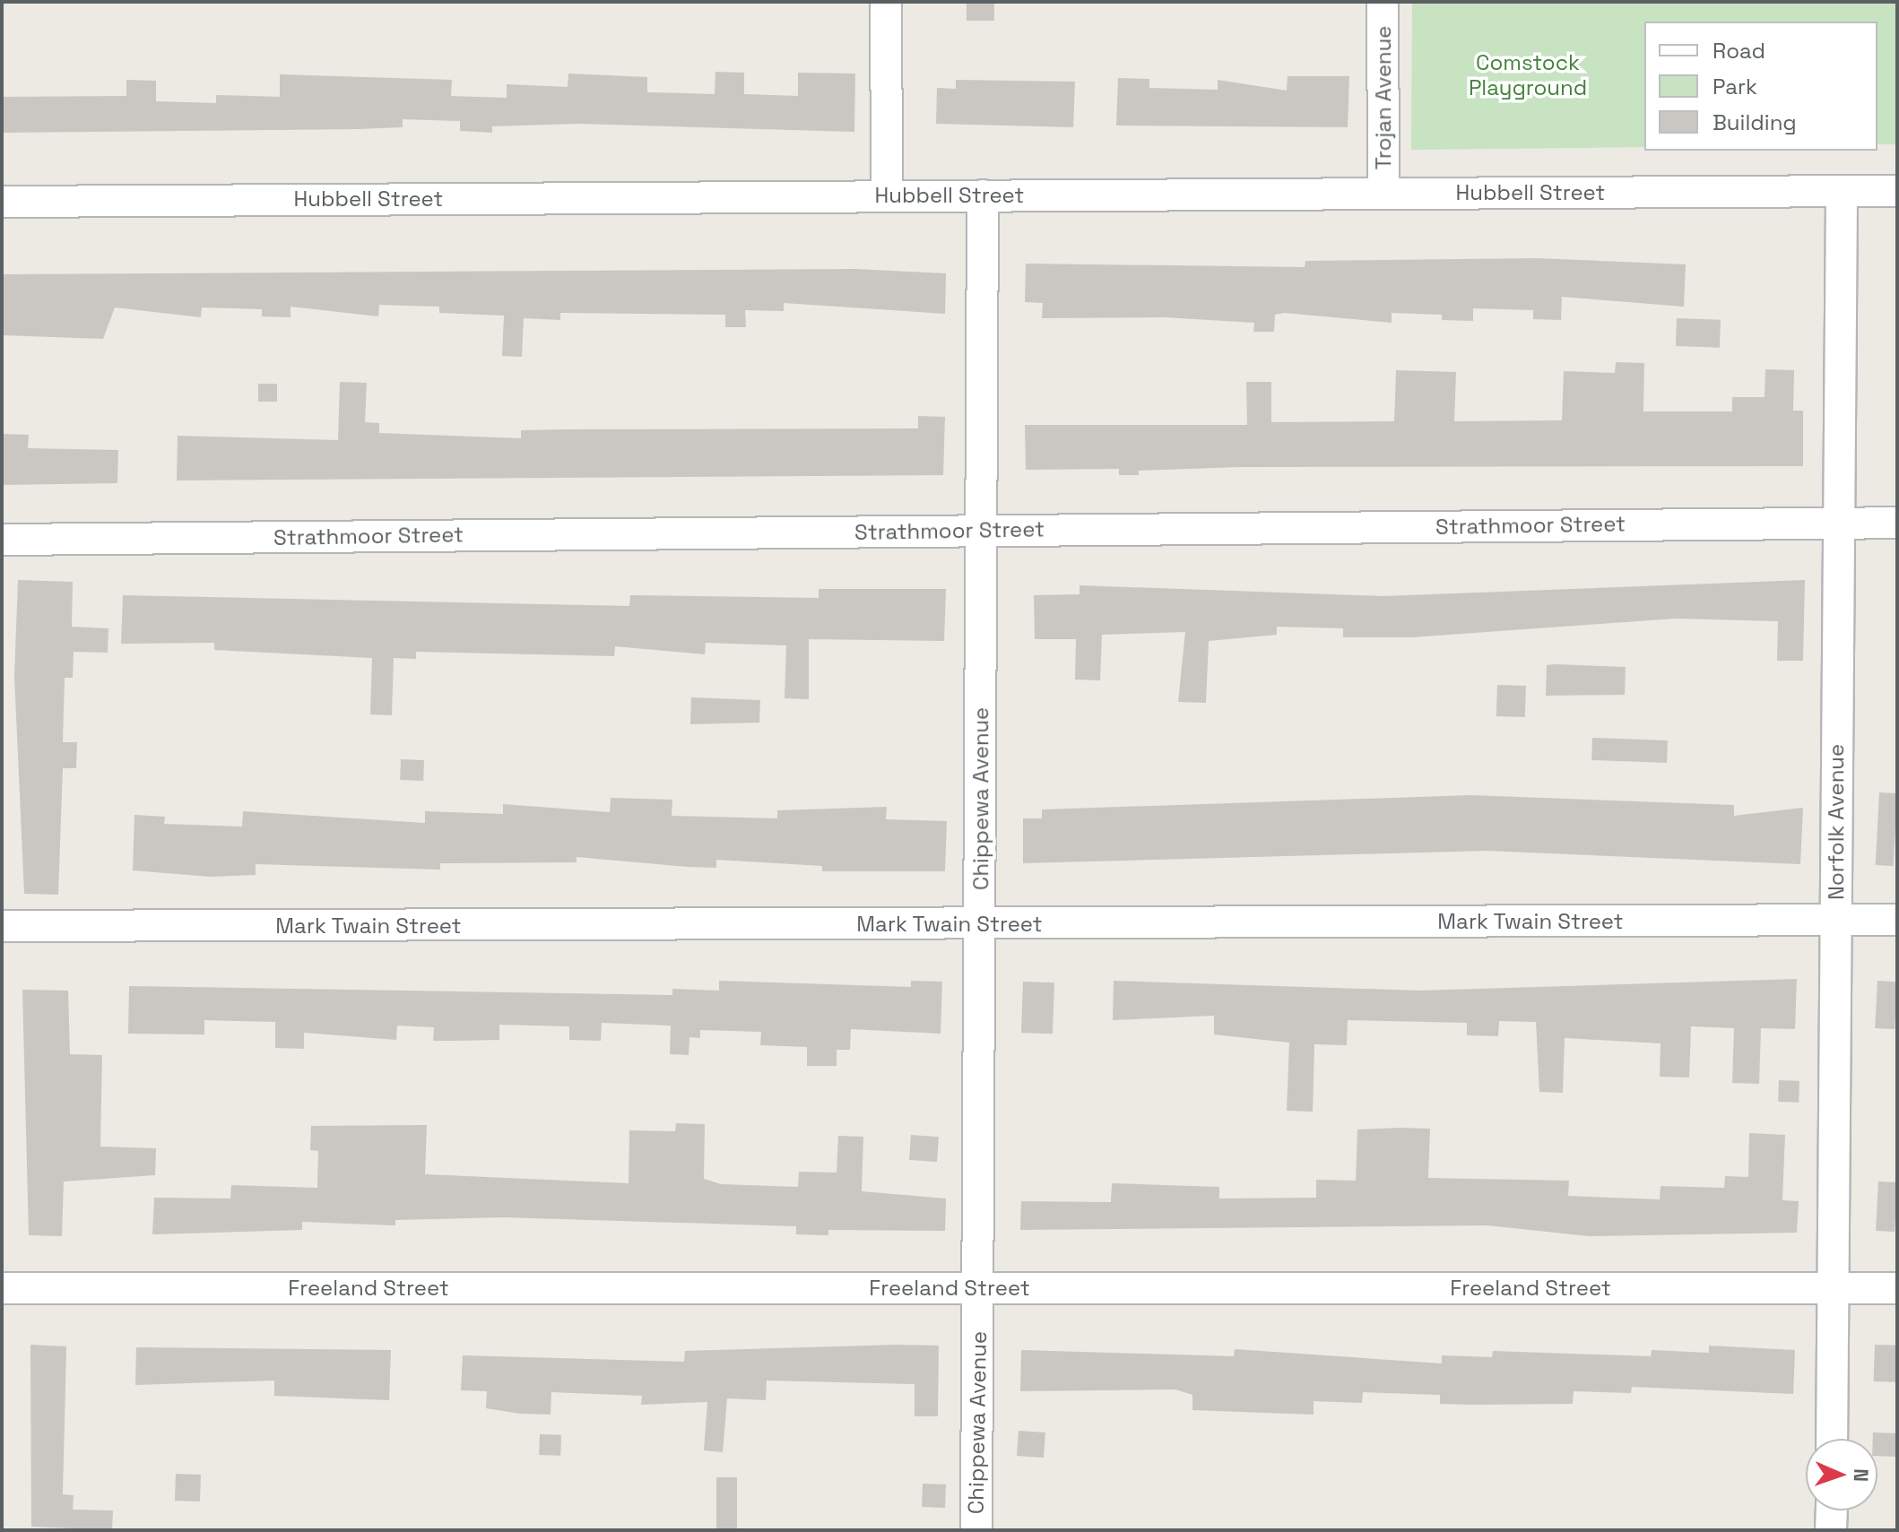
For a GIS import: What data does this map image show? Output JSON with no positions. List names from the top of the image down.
{
  "streets": {
    "street": [
      "Trojan Avenue",
      "Hubbell Street",
      "Strathmoor Street",
      "Chippewa Avenue",
      "Norfolk Avenue",
      "Mark Twain Street",
      "Freeland Street"
    ]
  },
  "crossings": [
    ["Trojan Avenue", "Hubbell Street"],
    ["Hubbell Street", "Chippewa Avenue"],
    ["Hubbell Street", "Norfolk Avenue"],
    ["Strathmoor Street", "Chippewa Avenue"],
    ["Strathmoor Street", "Norfolk Avenue"],
    ["Chippewa Avenue", "Mark Twain Street"],
    ["Chippewa Avenue", "Freeland Street"],
    ["Norfolk Avenue", "Mark Twain Street"],
    ["Norfolk Avenue", "Freeland Street"]
  ],
  "parks": ["Comstock Playground"],
  "legend": ["Road", "Park", "Building"],
  "north": "right"
}
